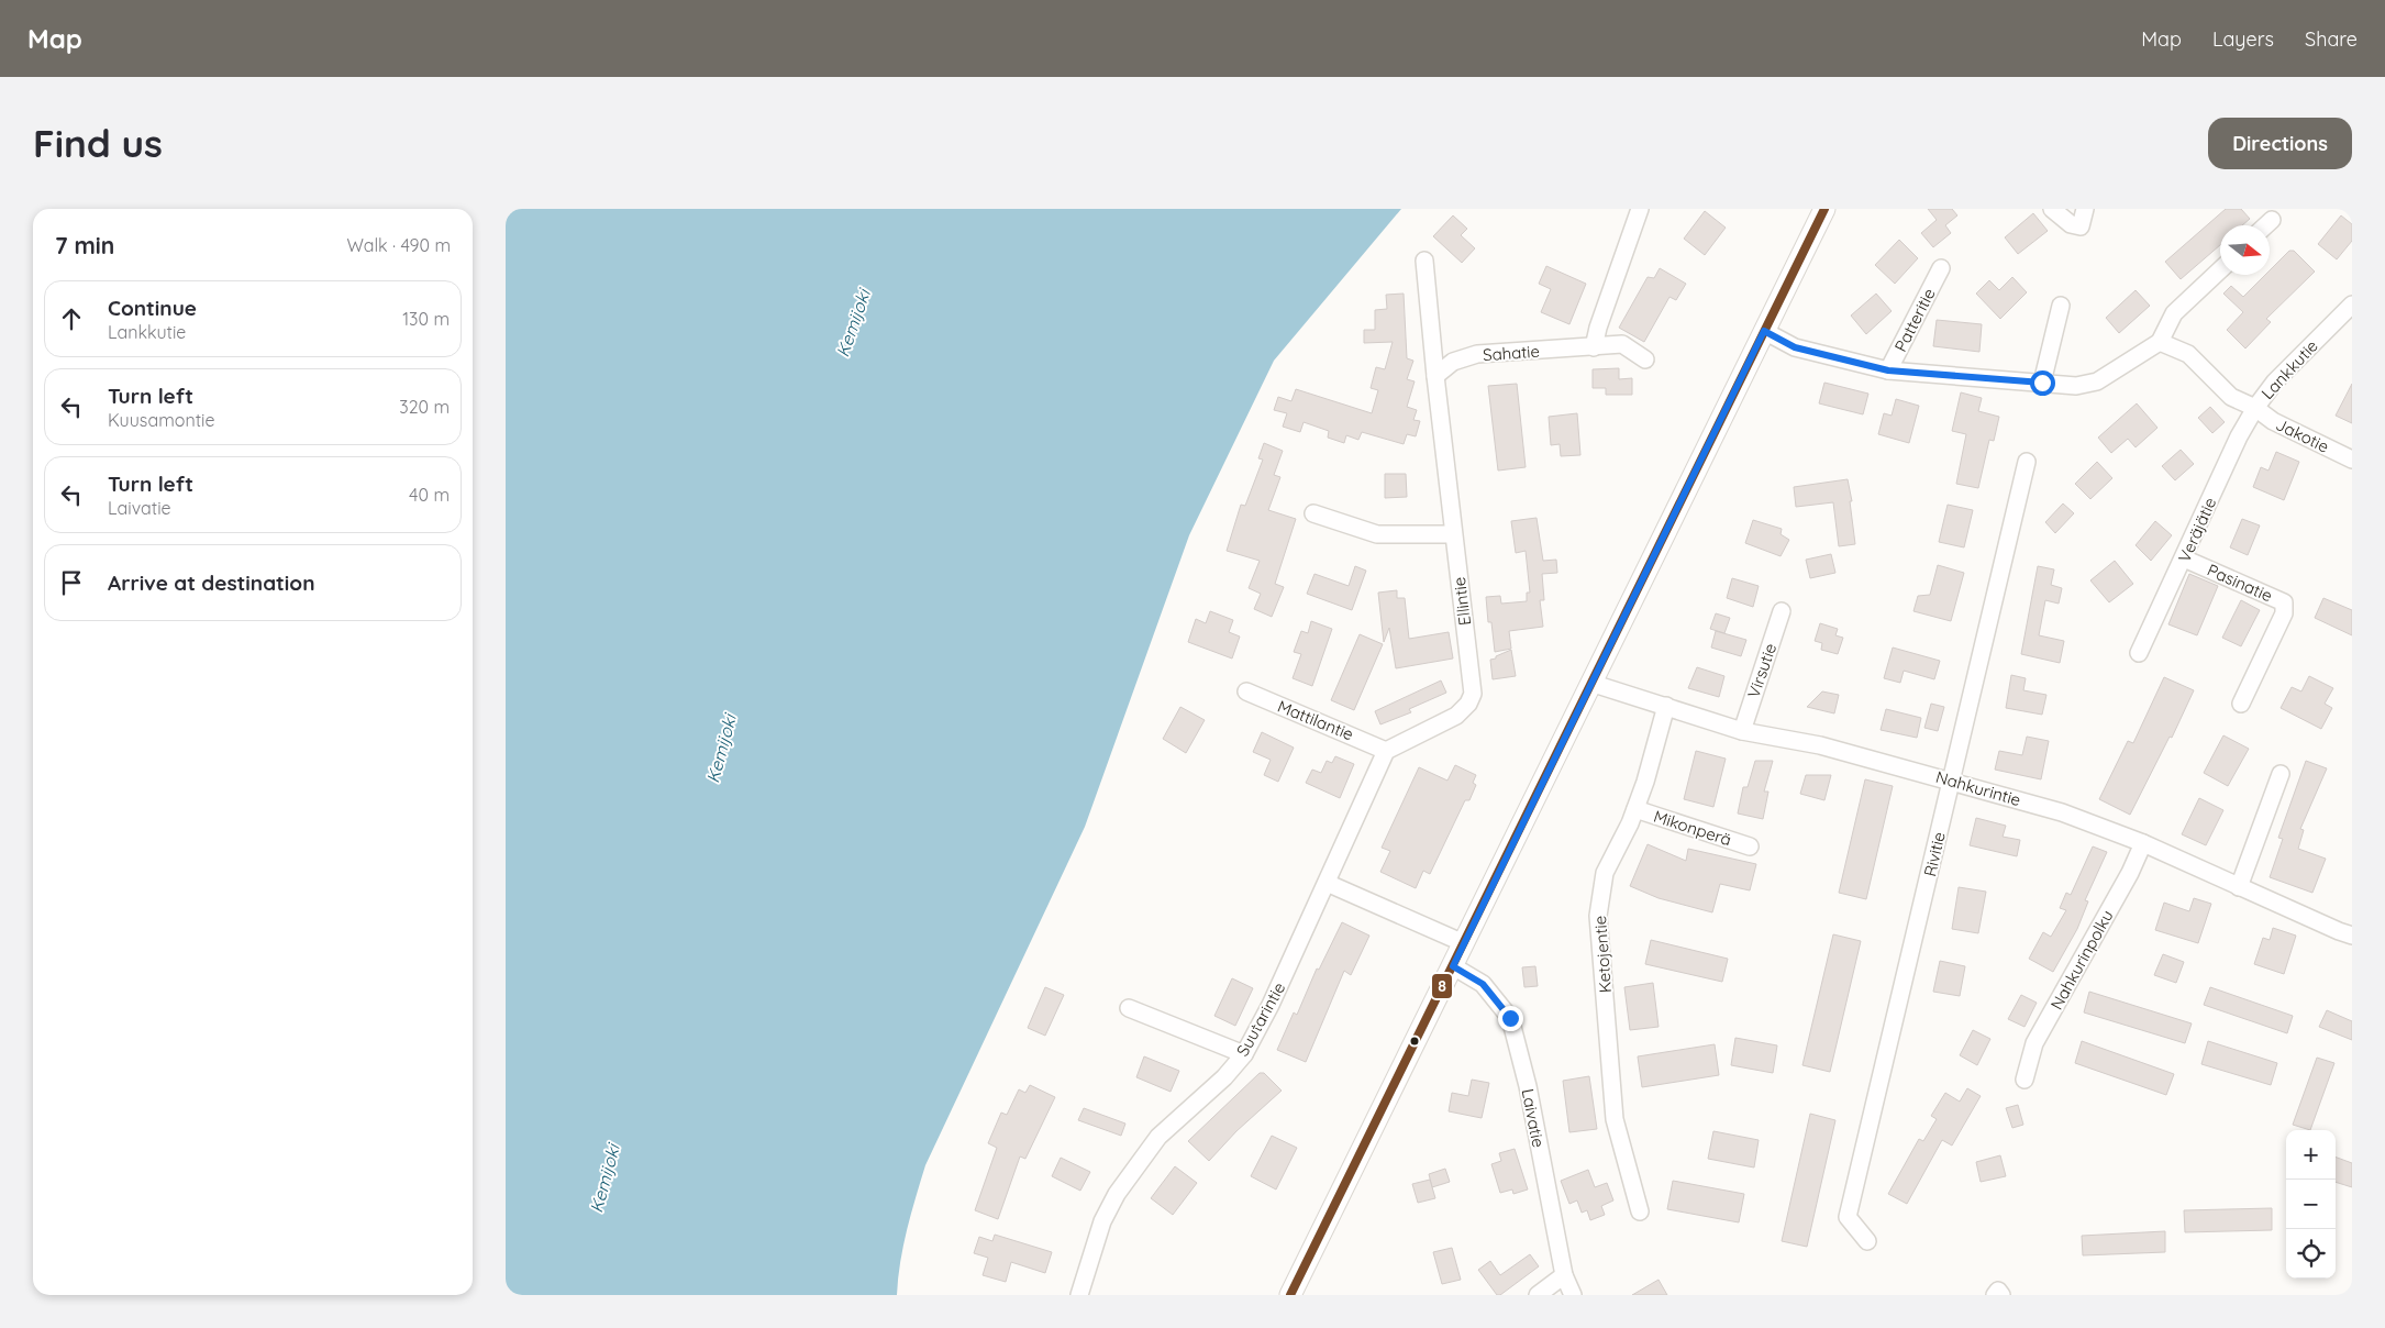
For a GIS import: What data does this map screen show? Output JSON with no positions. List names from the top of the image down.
{
  "streets": {
    "street": [
      "Patteritie",
      "Sahatie",
      "Lankkutie",
      "Jakotie",
      "Veräjätie",
      "Pasinatie",
      "Ellintie",
      "Virsutie",
      "Mattilantie",
      "Nahkurintie",
      "Mikonperä",
      "Rivitie",
      "Ketojentie",
      "Nahkurinpolku",
      "Suutarintie",
      "Laivatie"
    ]
  },
  "crossings": [
    ["Sahatie", "Ellintie"],
    ["Lankkutie", "Jakotie"],
    ["Lankkutie", "Veräjätie"],
    ["Jakotie", "Veräjätie"],
    ["Veräjätie", "Pasinatie"],
    ["Ellintie", "Mattilantie"],
    ["Virsutie", "Nahkurintie"],
    ["Nahkurintie", "Rivitie"],
    ["Nahkurintie", "Ketojentie"],
    ["Nahkurintie", "Nahkurinpolku"],
    ["Mikonperä", "Ketojentie"]
  ],
  "water": ["Kemijoki"],
  "lines": ["transit line 8"],
  "north": "right",
  "page": {
    "header": "Map",
    "nav": ["Map", "Layers", "Share"],
    "buttons": "Directions",
    "title": "Find us",
    "heading": ["7 min", "Walk · 490 m"],
    "list": [
      ["Continue", "Lankkutie", "130 m"],
      ["Turn left", "Kuusamontie", "320 m"],
      ["Turn left", "Laivatie", "40 m"],
      "Arrive at destination"
    ],
    "map_buttons": ["+", "−"]
  }
}
